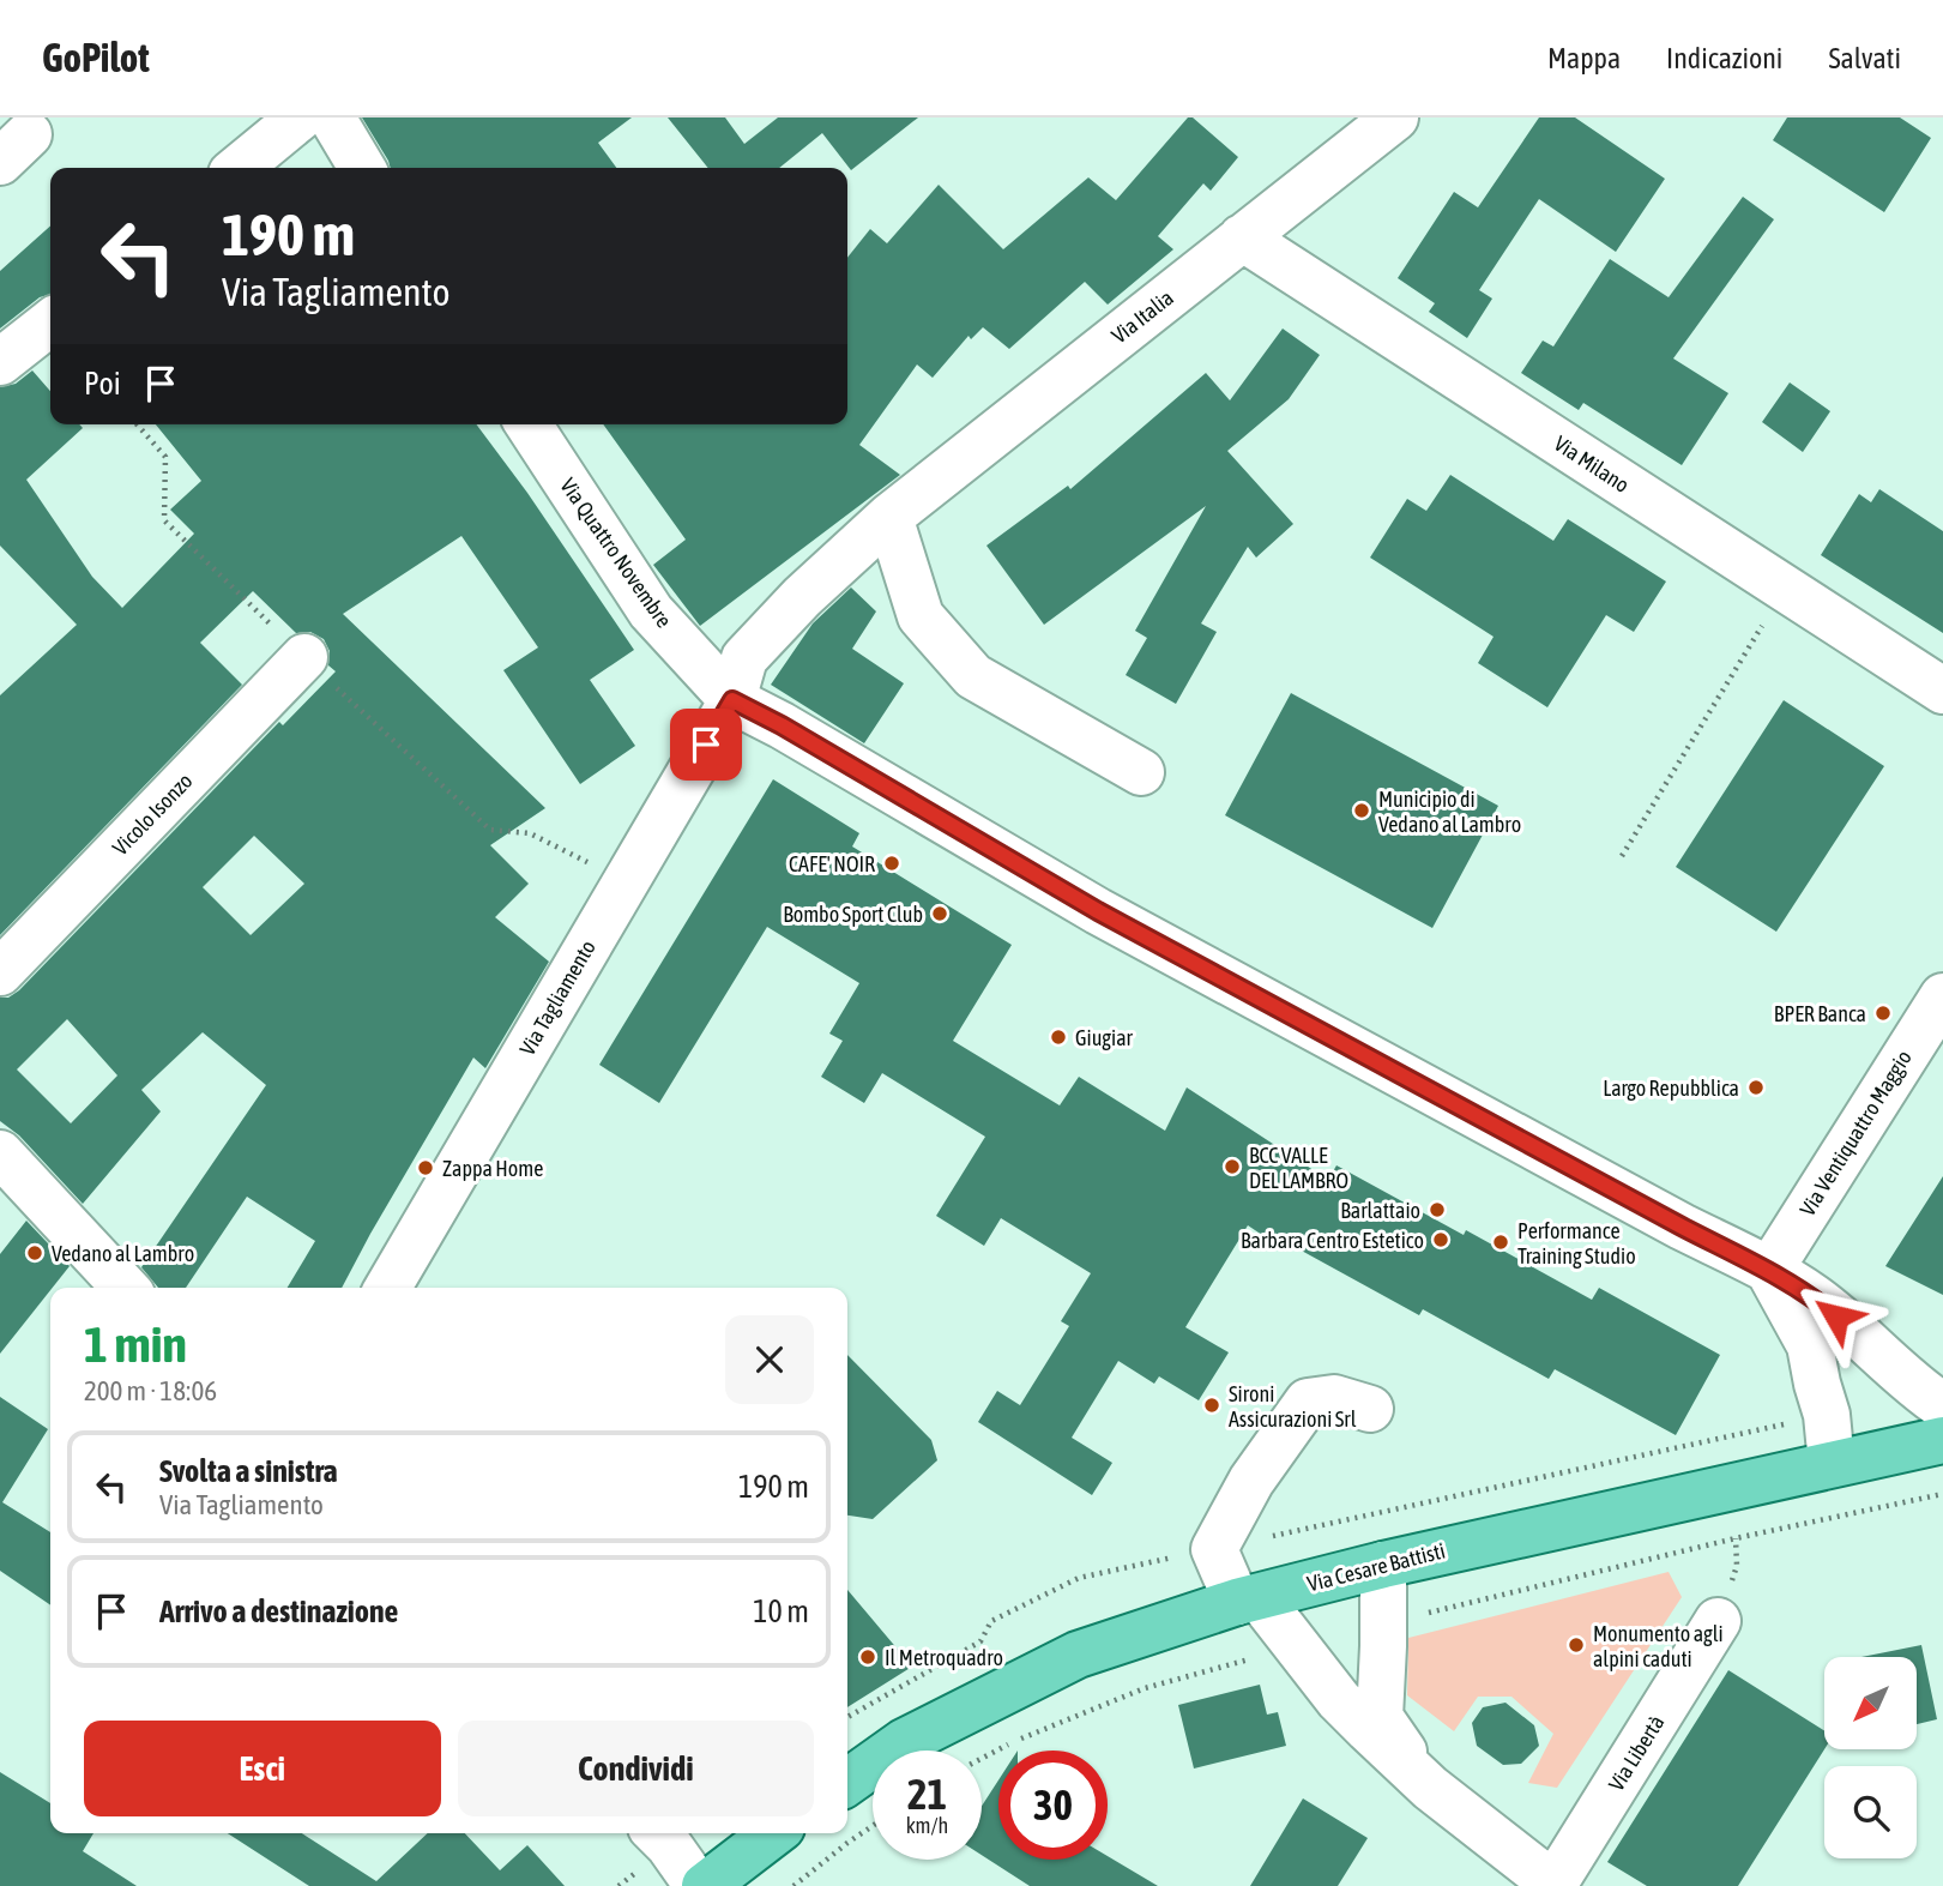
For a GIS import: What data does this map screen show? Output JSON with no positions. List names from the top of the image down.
{
  "streets": {
    "main road": ["Via Cesare Battisti"],
    "street": [
      "Via Italia",
      "Via Milano",
      "Via Quattro Novembre",
      "Vicolo Isonzo",
      "Via Tagliamento",
      "Via Ventiquattro Maggio",
      "Via Libertà"
    ]
  },
  "crossings": [
    ["Via Italia", "Via Milano"],
    ["Via Italia", "Via Quattro Novembre"],
    ["Via Italia", "Via Tagliamento"],
    ["Via Quattro Novembre", "Via Tagliamento"],
    ["Via Quattro Novembre", "Via Ventiquattro Maggio"],
    ["Via Cesare Battisti", "Via Libertà"]
  ],
  "places": [
    "Municipio di Vedano al Lambro",
    "CAFE' NOIR",
    "Bombo Sport Club",
    "BPER Banca",
    "Giugiar",
    "Largo Repubblica",
    "BCC VALLE DEL LAMBRO",
    "Zappa Home",
    "Barlattaio",
    "Barbara Centro Estetico",
    "Performance Training Studio",
    "Vedano al Lambro",
    "Sironi Assicurazioni Srl",
    "Monumento agli alpini caduti",
    "Il Metroquadro"
  ],
  "north": "bottom left",
  "page": {
    "header": "GoPilot",
    "nav": ["Mappa", "Indicazioni", "Salvati"],
    "turn": ["190 m", "Via Tagliamento"],
    "then": "Poi",
    "heading": ["1 min", "200 m · 18:06"],
    "list": [
      {
        "name": "Svolta a sinistra",
        "note": "Via Tagliamento",
        "value": "190 m"
      },
      {
        "name": "Arrivo a destinazione",
        "value": "10 m"
      }
    ],
    "buttons": ["Esci", "Condividi"],
    "speed": "21 km/h",
    "limit": "30"
  }
}
